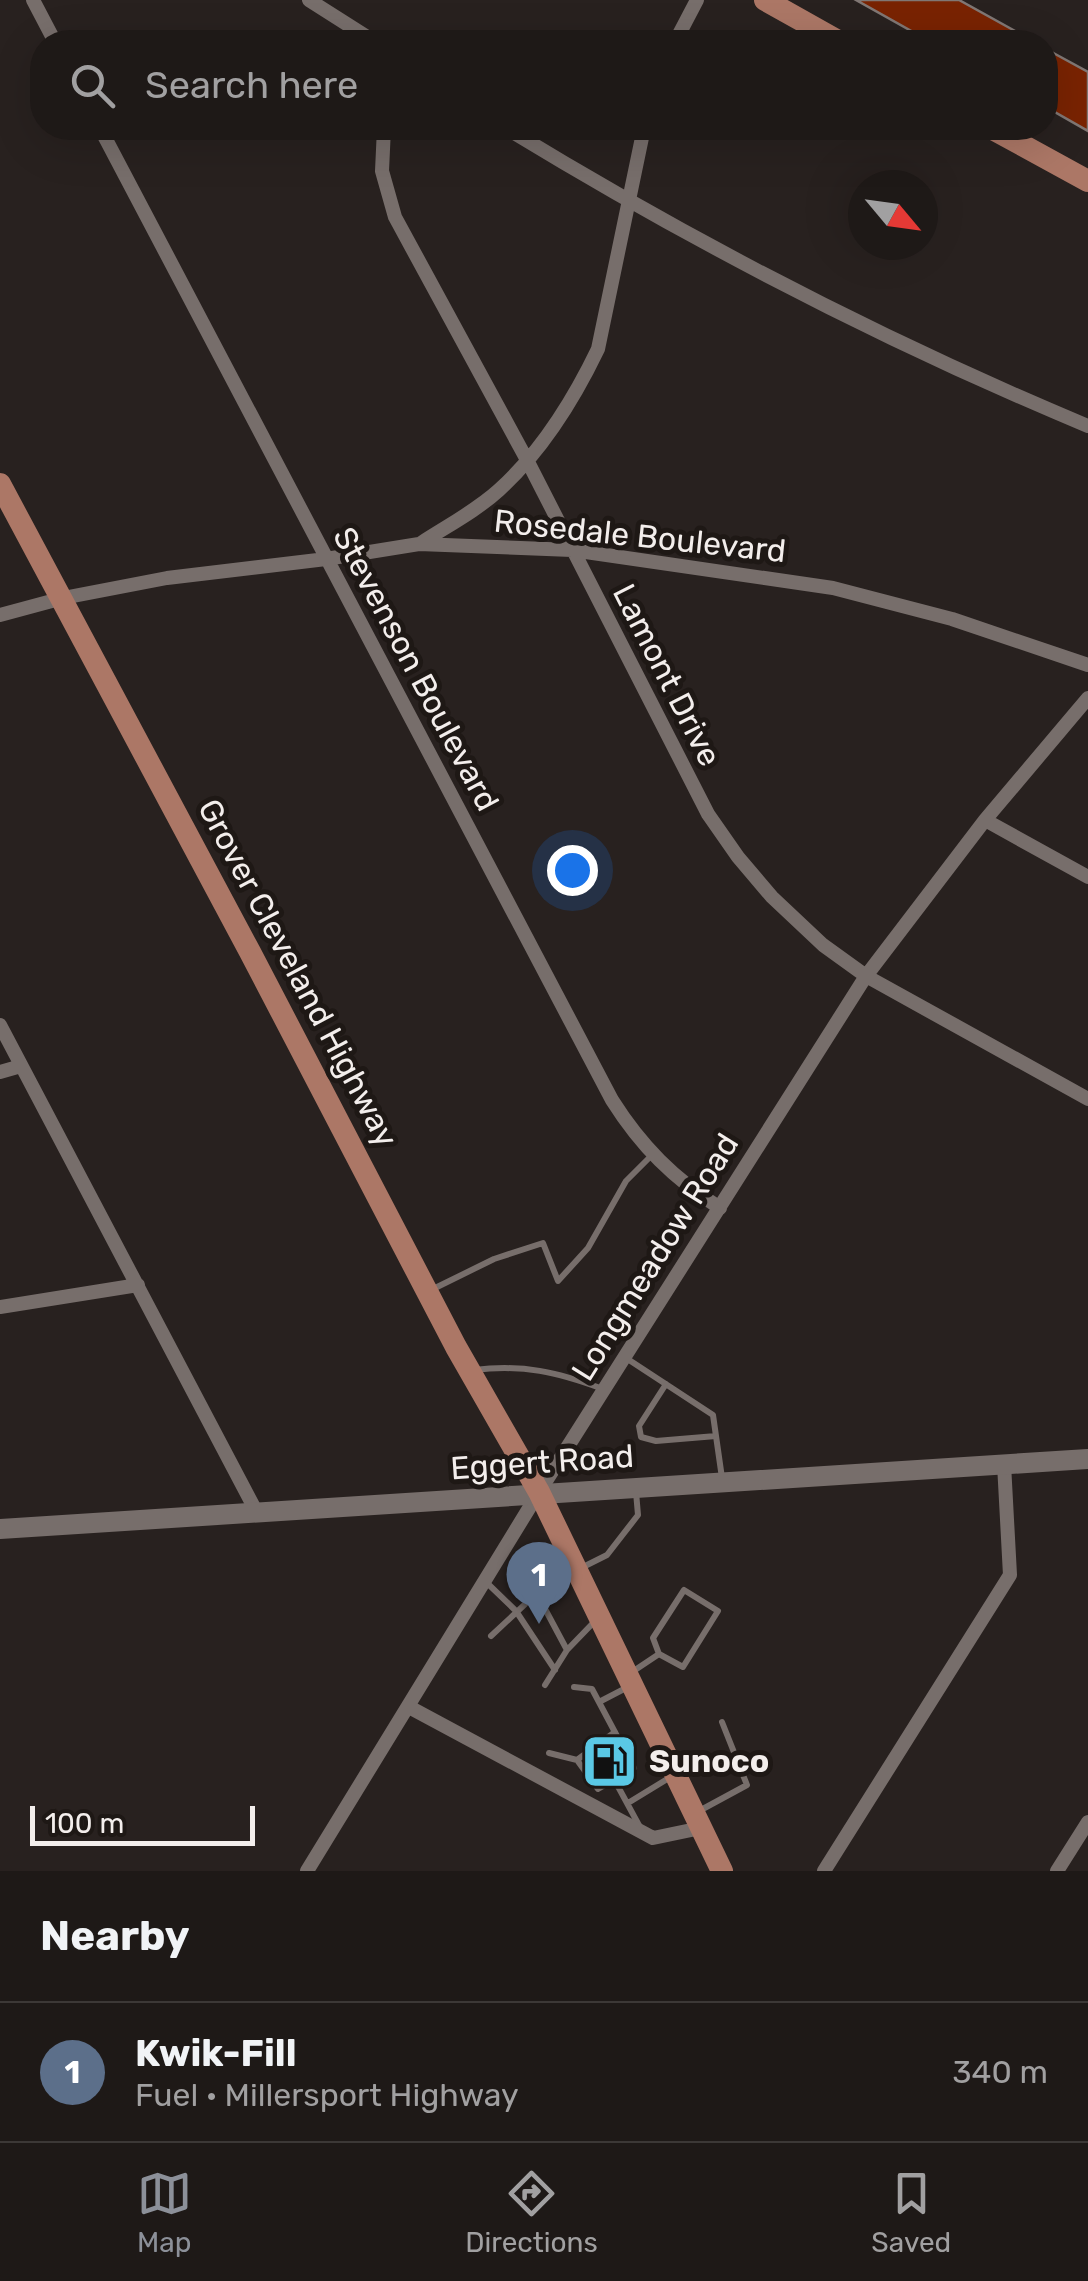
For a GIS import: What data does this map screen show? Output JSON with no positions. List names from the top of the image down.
{
  "streets": {
    "main road": ["Grover Cleveland Highway"],
    "street": [
      "Rosedale Boulevard",
      "Stevenson Boulevard",
      "Lamont Drive",
      "Longmeadow Road",
      "Eggert Road"
    ]
  },
  "crossings": [
    ["Rosedale Boulevard", "Stevenson Boulevard"],
    ["Rosedale Boulevard", "Lamont Drive"],
    ["Rosedale Boulevard", "Grover Cleveland Highway"],
    ["Stevenson Boulevard", "Longmeadow Road"],
    ["Lamont Drive", "Longmeadow Road"],
    ["Grover Cleveland Highway", "Longmeadow Road"],
    ["Grover Cleveland Highway", "Eggert Road"],
    ["Longmeadow Road", "Eggert Road"]
  ],
  "places": {
    "fuel station": ["Sunoco"]
  },
  "scale_bar": "100 m",
  "north": "bottom right",
  "page": {
    "search": "Search here",
    "pins": "1",
    "scale": "100 m",
    "heading": "Nearby",
    "list": [
      {
        "mark": "1",
        "name": "Kwik-Fill",
        "note": "Fuel · Millersport Highway",
        "value": "340 m"
      }
    ],
    "nav": ["Map", "Directions", "Saved"]
  }
}
